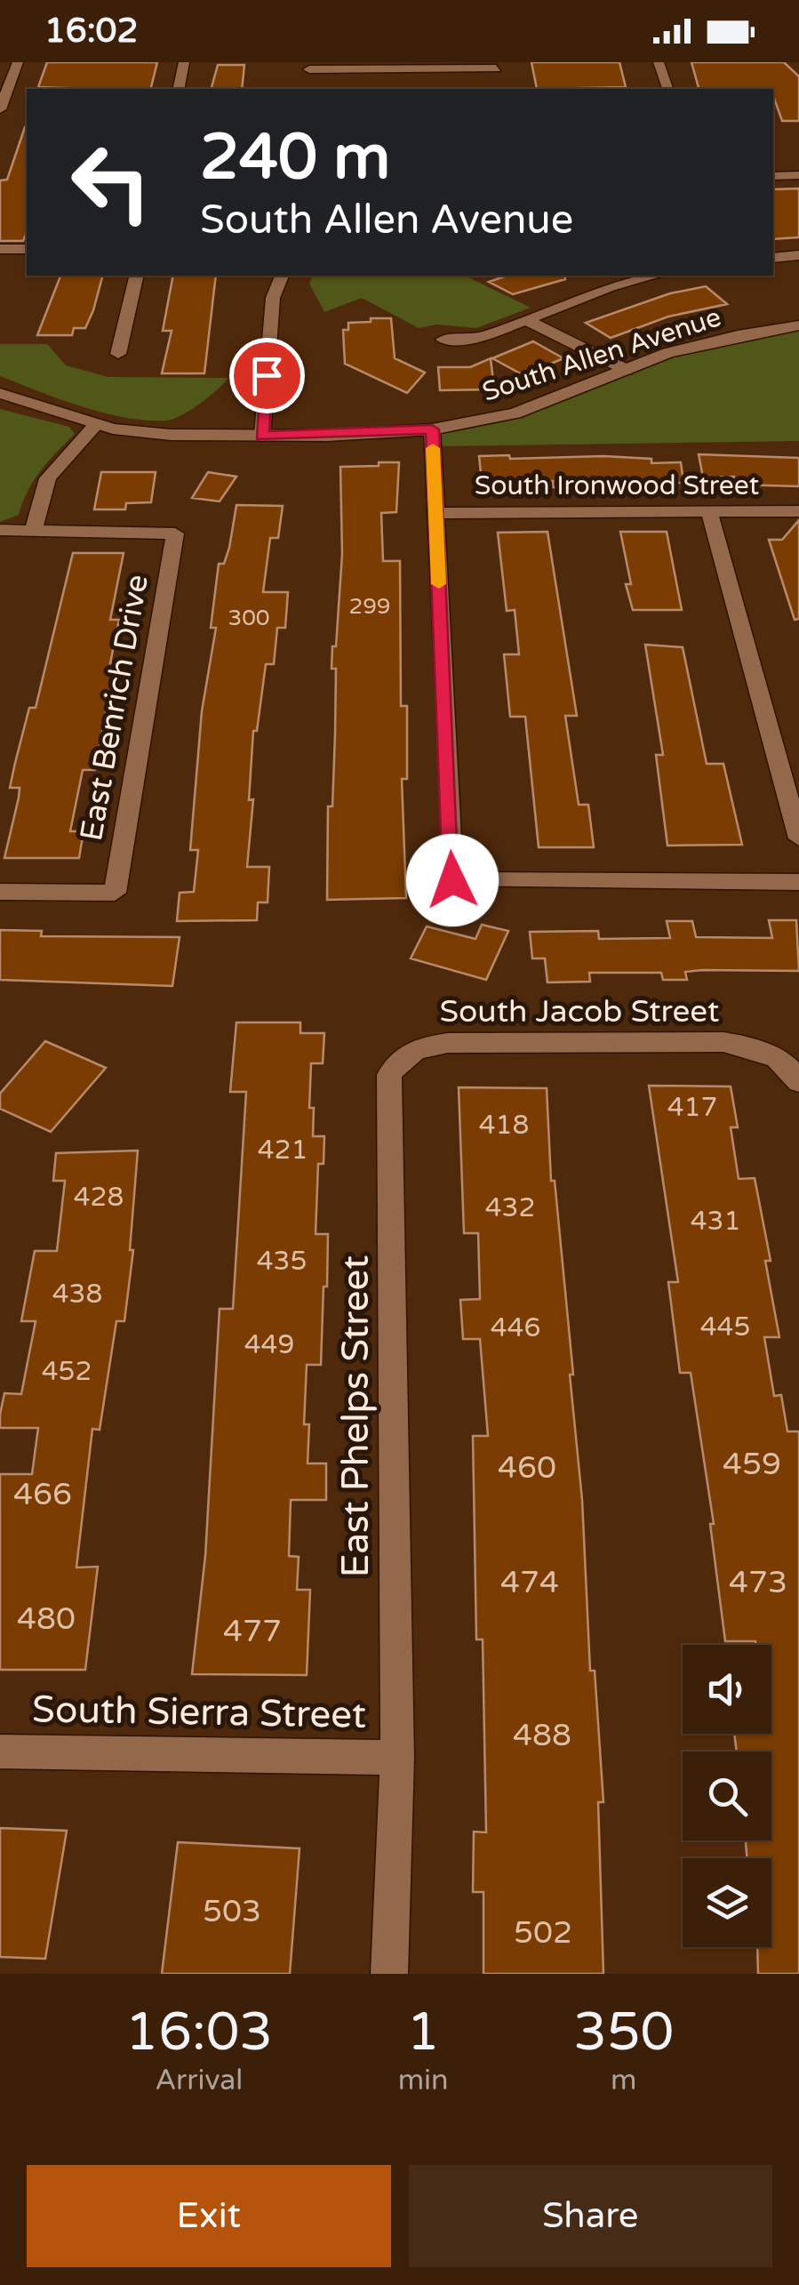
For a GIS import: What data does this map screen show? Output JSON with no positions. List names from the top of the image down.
{
  "streets": {
    "street": [
      "South Allen Avenue",
      "South Ironwood Street",
      "East Benrich Drive",
      "South Jacob Street",
      "East Phelps Street",
      "South Sierra Street"
    ]
  },
  "crossings": [
    ["South Jacob Street", "East Phelps Street"],
    ["East Phelps Street", "South Sierra Street"]
  ],
  "house_numbers": [
    "299",
    "300",
    "417",
    "418",
    "421",
    "428",
    "432",
    "431",
    "435",
    "438",
    "445",
    "446",
    "449",
    "452",
    "459",
    "460",
    "466",
    "474",
    "473",
    "480",
    "477",
    "488",
    "503",
    "502"
  ],
  "page": {
    "status": "16:02",
    "turn": ["240 m", "South Allen Avenue"],
    "eta": [
      "16:03",
      "Arrival",
      "1",
      "min",
      "350",
      "m"
    ],
    "buttons": ["Exit", "Share"]
  }
}
